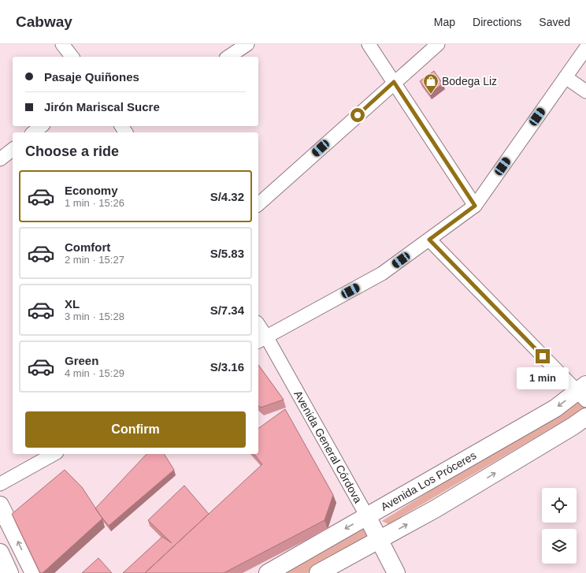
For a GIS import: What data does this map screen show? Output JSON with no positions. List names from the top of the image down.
{
  "streets": {
    "street": ["Avenida General Córdova", "Avenida Los Próceres"]
  },
  "crossings": [
    ["Avenida General Córdova", "Avenida Los Próceres"]
  ],
  "places": {
    "shop": ["Bodega Liz"]
  },
  "page": {
    "header": "Cabway",
    "nav": ["Map", "Directions", "Saved"],
    "banner": ["Pasaje Quiñones", "Jirón Mariscal Sucre"],
    "heading": "Choose a ride",
    "list": [
      {
        "name": "Economy",
        "note": "1 min · 15:26",
        "value": "S/4.32"
      },
      {
        "name": "Comfort",
        "note": "2 min · 15:27",
        "value": "S/5.83"
      },
      {
        "name": "XL",
        "note": "3 min · 15:28",
        "value": "S/7.34"
      },
      {
        "name": "Green",
        "note": "4 min · 15:29",
        "value": "S/3.16"
      }
    ],
    "bubble": "1 min",
    "buttons": "Confirm"
  }
}
